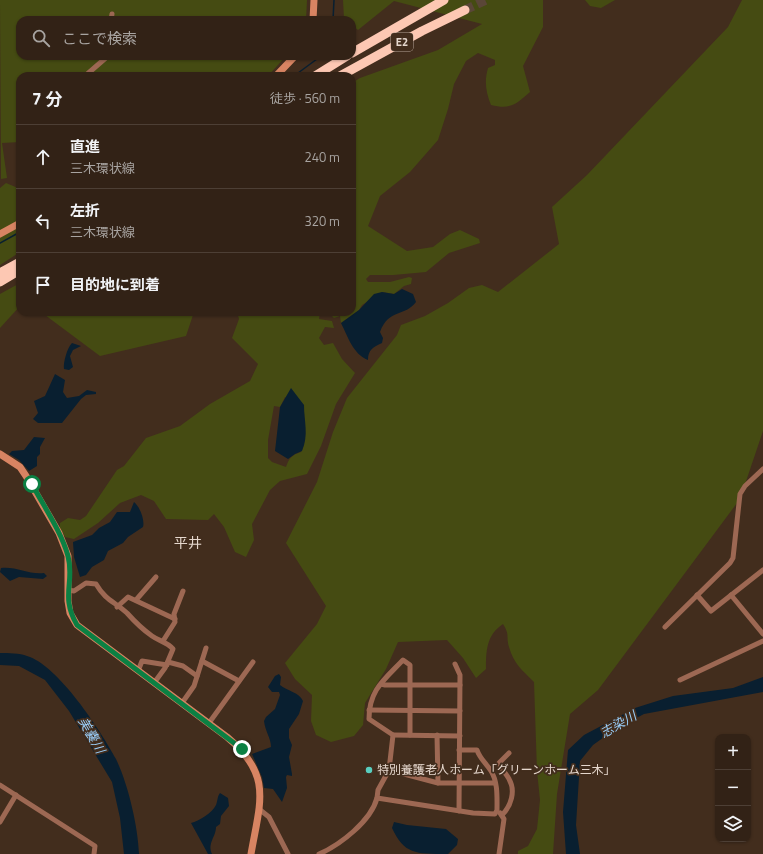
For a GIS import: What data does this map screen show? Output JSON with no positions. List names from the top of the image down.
{
  "streets": {
    "highway": ["E2"]
  },
  "districts": ["平井"],
  "water": ["志染川", "美嚢川"],
  "places": ["特別養護老人ホーム「グリーンホーム三木」"],
  "page": {
    "search": "ここで検索",
    "heading": ["7 分", "徒歩 · 560 m"],
    "list": [
      ["直進", "三木環状線", "240 m"],
      ["左折", "三木環状線", "320 m"],
      "目的地に到着"
    ],
    "map_buttons": ["+", "−"]
  }
}
